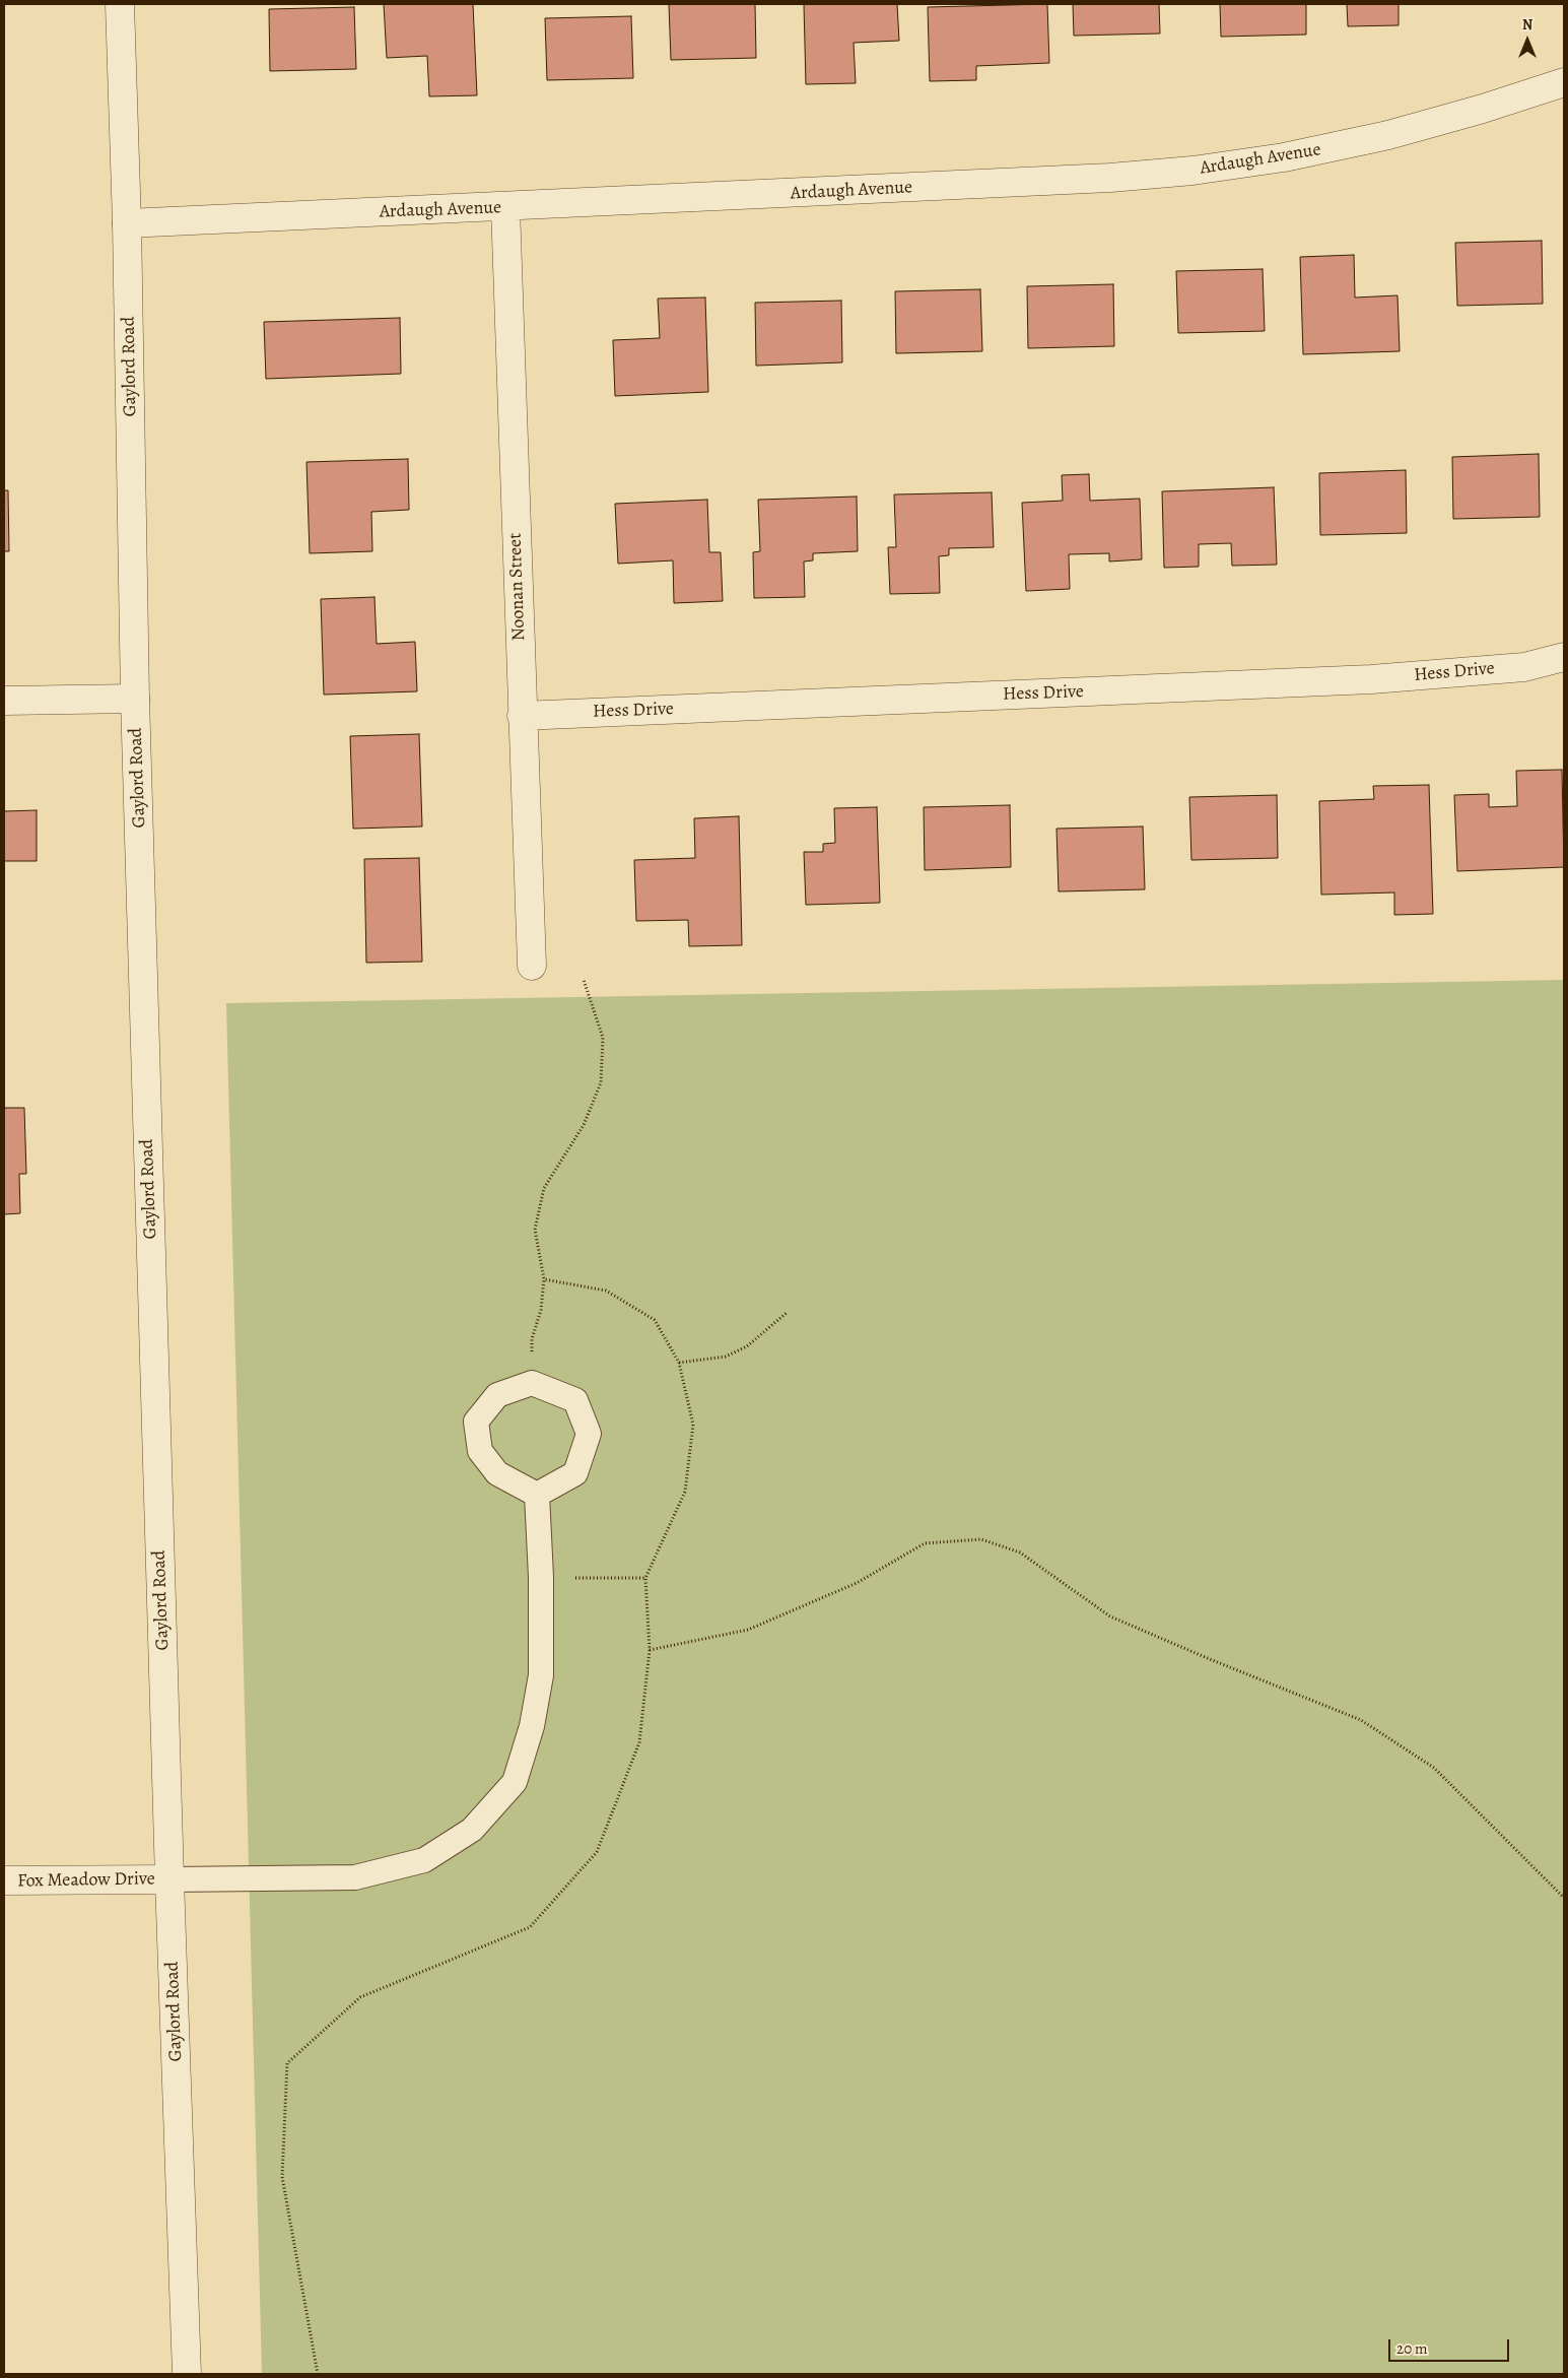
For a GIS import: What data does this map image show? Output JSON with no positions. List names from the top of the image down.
{
  "streets": {
    "street": [
      "Ardaugh Avenue",
      "Gaylord Road",
      "Noonan Street",
      "Hess Drive",
      "Fox Meadow Drive"
    ]
  },
  "crossings": [
    ["Ardaugh Avenue", "Gaylord Road"],
    ["Ardaugh Avenue", "Noonan Street"],
    ["Gaylord Road", "Fox Meadow Drive"],
    ["Noonan Street", "Hess Drive"]
  ],
  "scale_bar": "20 m",
  "north": "top"
}
